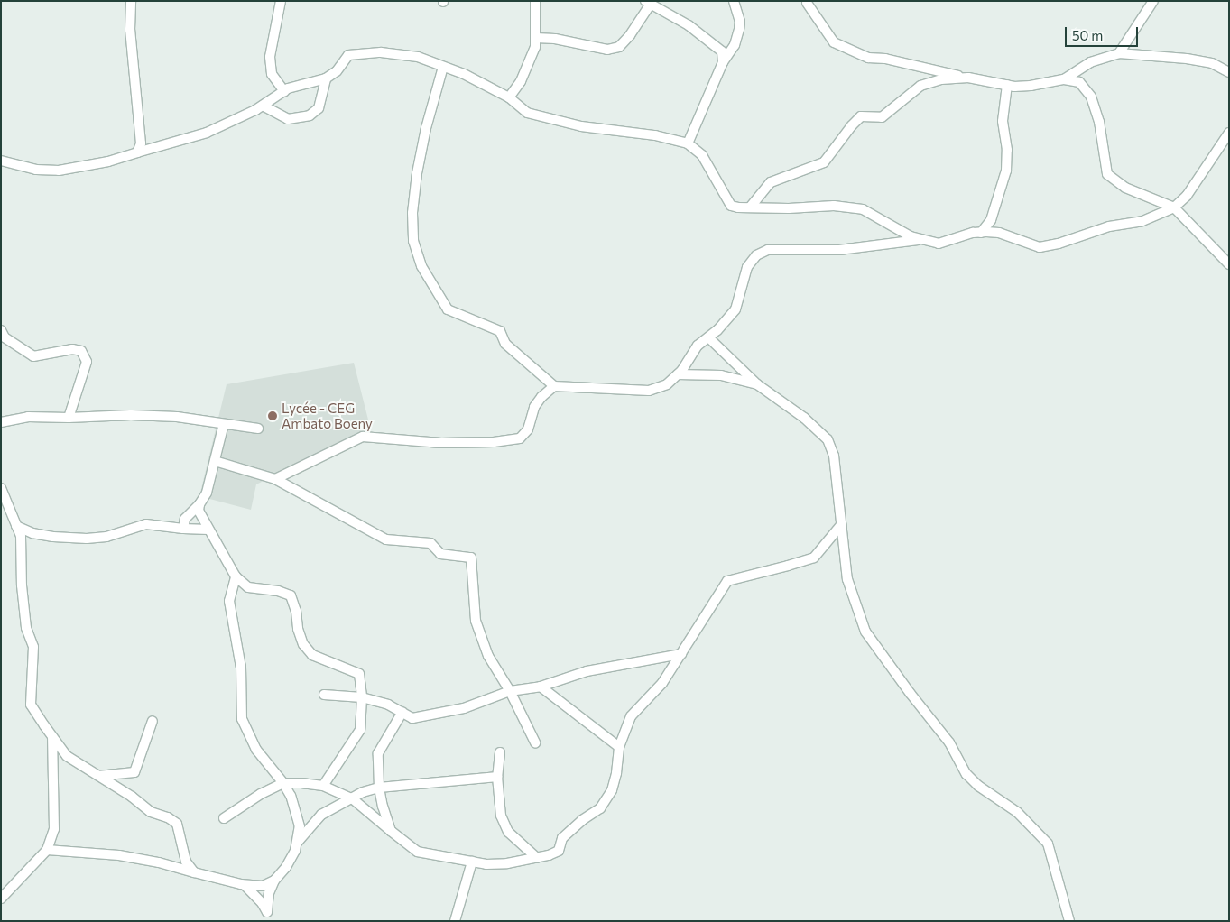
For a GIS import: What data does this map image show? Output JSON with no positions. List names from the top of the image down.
{
  "places": ["Lycée - CEG Ambato Boeny"],
  "scale_bar": "50 m"
}
